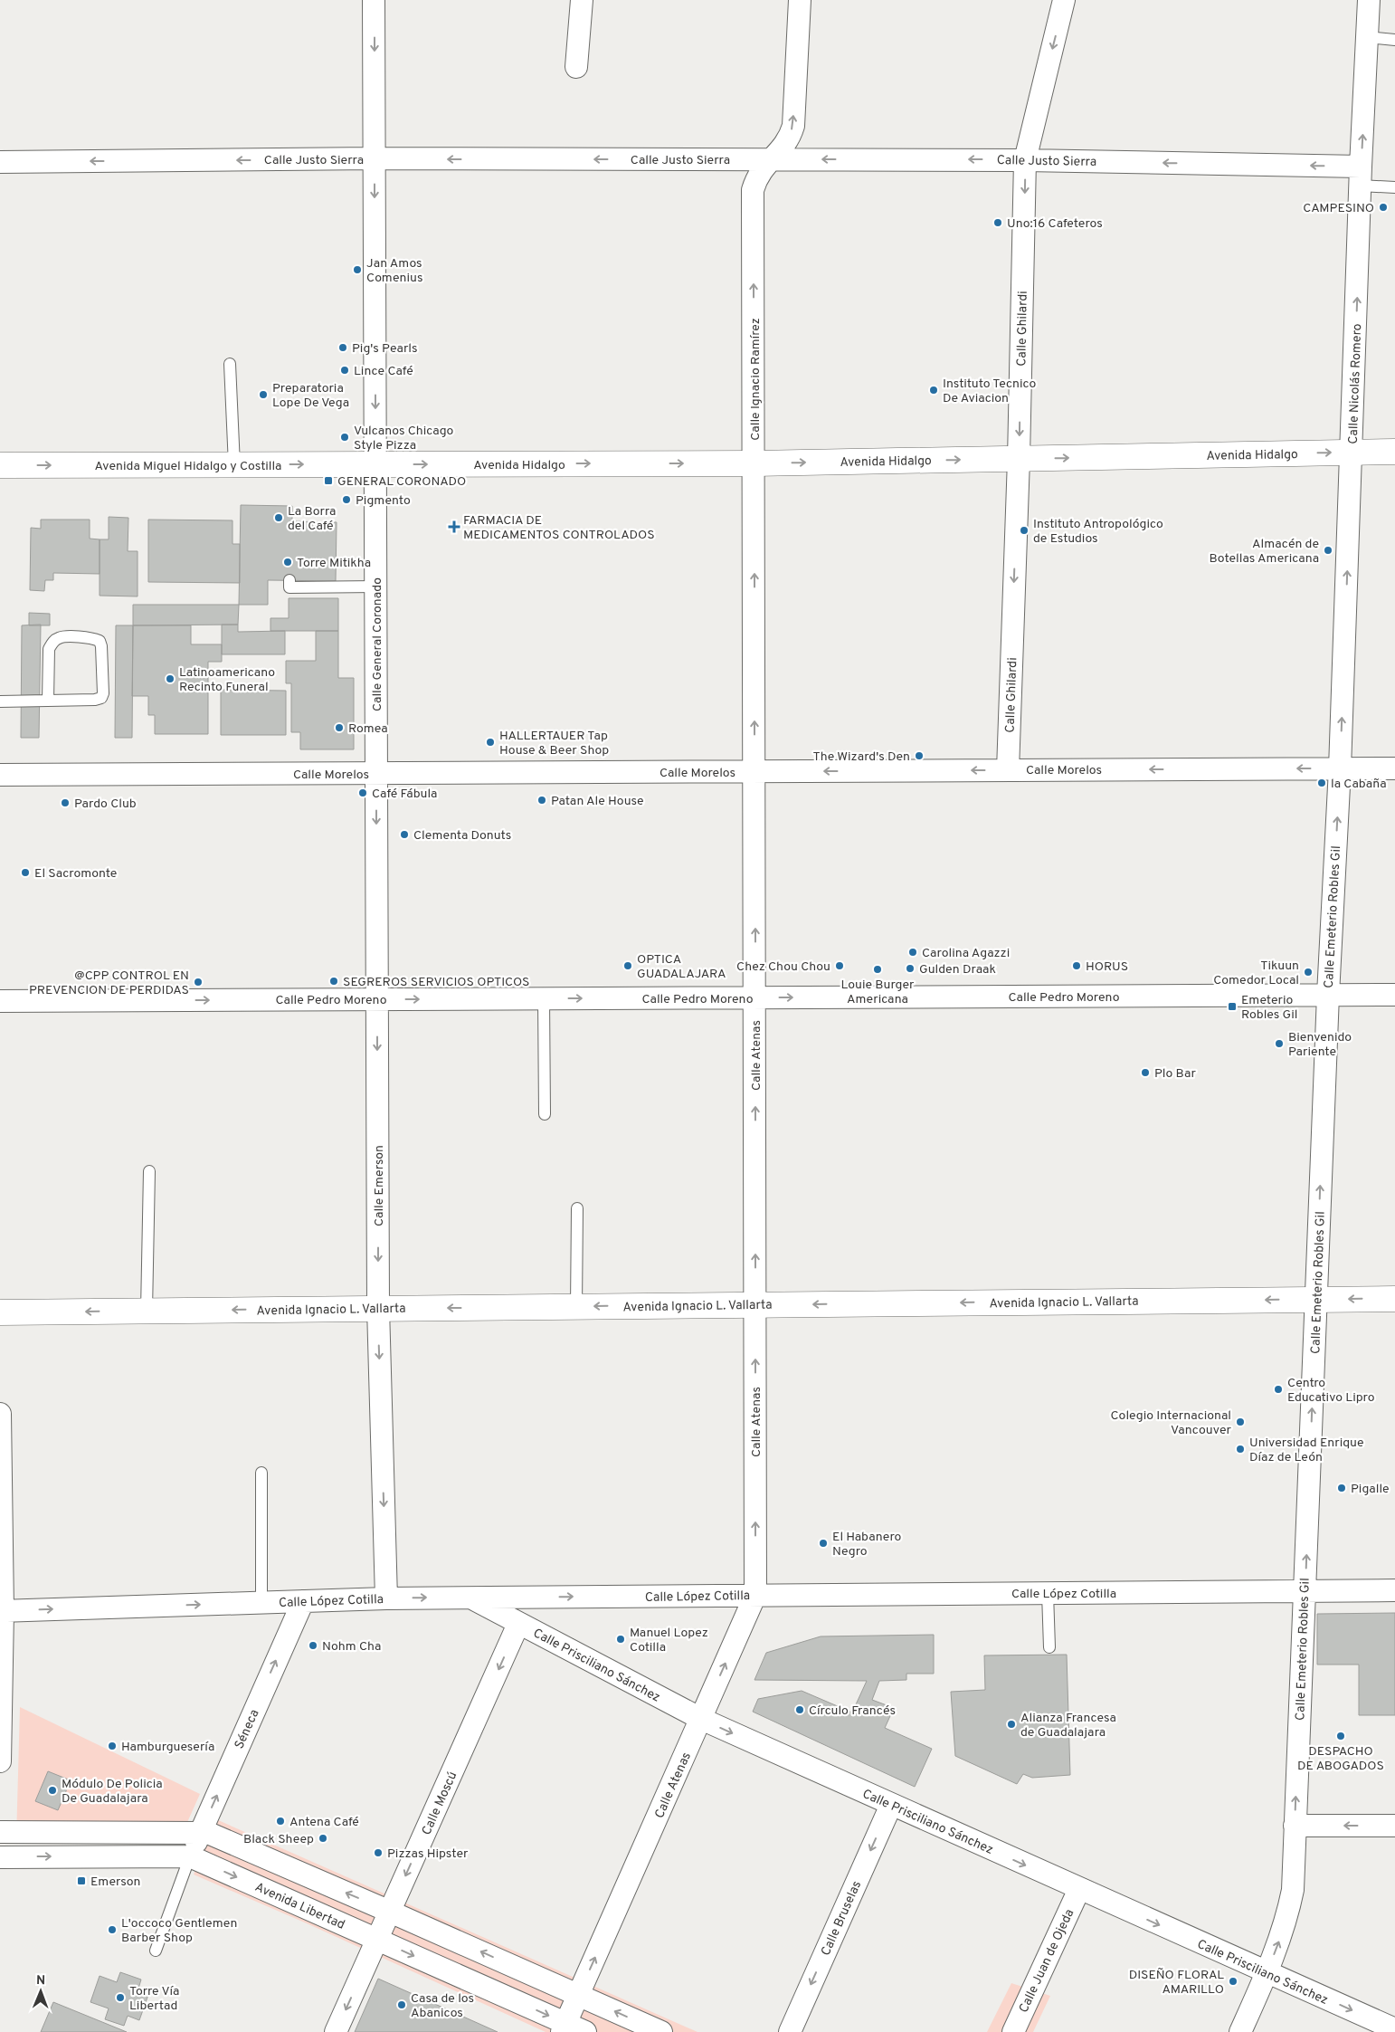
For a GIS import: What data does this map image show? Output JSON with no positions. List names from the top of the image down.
{
  "streets": {
    "main road": ["Avenida Hidalgo", "Avenida Miguel Hidalgo y Costilla", "Avenida Ignacio L. Vallarta"],
    "street": [
      "Calle Justo Sierra",
      "Calle Ghilardi",
      "Calle Ignacio Ramírez",
      "Calle Nicolás Romero",
      "Calle General Coronado",
      "Calle Morelos",
      "Calle Emeterio Robles Gil",
      "Calle Pedro Moreno",
      "Calle Atenas",
      "Calle Emerson",
      "Calle López Cotilla",
      "Calle Prisciliano Sánchez",
      "Séneca",
      "Calle Moscú",
      "Avenida Libertad",
      "Calle Bruselas",
      "Calle Juan de Ojeda"
    ]
  },
  "crossings": [
    ["Calle Justo Sierra", "Calle Ghilardi"],
    ["Calle Justo Sierra", "Calle Ignacio Ramírez"],
    ["Calle Justo Sierra", "Calle Nicolás Romero"],
    ["Calle Justo Sierra", "Calle General Coronado"],
    ["Calle Ghilardi", "Avenida Hidalgo"],
    ["Calle Ghilardi", "Calle Morelos"],
    ["Calle Ignacio Ramírez", "Avenida Hidalgo"],
    ["Calle Ignacio Ramírez", "Calle Morelos"],
    ["Calle Ignacio Ramírez", "Calle Atenas"],
    ["Calle Nicolás Romero", "Avenida Hidalgo"],
    ["Calle Nicolás Romero", "Calle Morelos"],
    ["Calle Nicolás Romero", "Calle Emeterio Robles Gil"],
    ["Avenida Hidalgo", "Avenida Miguel Hidalgo y Costilla"],
    ["Avenida Hidalgo", "Calle General Coronado"],
    ["Avenida Miguel Hidalgo y Costilla", "Calle General Coronado"],
    ["Calle General Coronado", "Calle Morelos"],
    ["Calle General Coronado", "Calle Emerson"],
    ["Calle Morelos", "Calle Emeterio Robles Gil"],
    ["Calle Morelos", "Calle Atenas"],
    ["Calle Morelos", "Calle Emerson"],
    ["Calle Emeterio Robles Gil", "Calle Pedro Moreno"],
    ["Calle Emeterio Robles Gil", "Avenida Ignacio L. Vallarta"],
    ["Calle Emeterio Robles Gil", "Calle López Cotilla"],
    ["Calle Emeterio Robles Gil", "Calle Prisciliano Sánchez"],
    ["Calle Pedro Moreno", "Calle Atenas"],
    ["Calle Pedro Moreno", "Calle Emerson"],
    ["Calle Atenas", "Avenida Ignacio L. Vallarta"],
    ["Calle Atenas", "Calle López Cotilla"],
    ["Calle Atenas", "Calle Prisciliano Sánchez"],
    ["Calle Atenas", "Avenida Libertad"],
    ["Calle Emerson", "Avenida Ignacio L. Vallarta"],
    ["Calle Emerson", "Calle López Cotilla"],
    ["Calle López Cotilla", "Calle Prisciliano Sánchez"],
    ["Calle López Cotilla", "Séneca"],
    ["Calle Prisciliano Sánchez", "Calle Moscú"],
    ["Calle Prisciliano Sánchez", "Calle Bruselas"],
    ["Calle Prisciliano Sánchez", "Calle Juan de Ojeda"],
    ["Séneca", "Avenida Libertad"],
    ["Calle Moscú", "Avenida Libertad"]
  ],
  "one_way": [
    "Calle Justo Sierra",
    "Calle Ghilardi",
    "Calle Ignacio Ramírez",
    "Calle Nicolás Romero",
    "Avenida Hidalgo",
    "Avenida Miguel Hidalgo y Costilla",
    "Calle General Coronado",
    "Calle Morelos",
    "Calle Emeterio Robles Gil",
    "Calle Pedro Moreno",
    "Calle Atenas",
    "Calle Emerson",
    "Avenida Ignacio L. Vallarta",
    "Calle López Cotilla",
    "Calle Prisciliano Sánchez",
    "Séneca",
    "Calle Moscú",
    "Calle Bruselas"
  ],
  "places": {
    "other": [
      "CAMPESINO",
      "Uno:16 Cafeteros",
      "Jan Amos Comenius",
      "Pig's Pearls",
      "Lince Café",
      "Instituto Tecnico De Aviacion",
      "Preparatoria Lope De Vega",
      "Vulcanos Chicago Style Pizza",
      "Pigmento",
      "La Borra del Café",
      "Instituto Antropológico de Estudios",
      "Almacén de Botellas Americana",
      "Torre Mitikha",
      "Latinoamericano Recinto Funeral",
      "Romea",
      "HALLERTAUER Tap House & Beer Shop",
      "The Wizard's Den",
      "la Cabaña",
      "Café Fábula",
      "Patan Ale House",
      "Pardo Club",
      "Clementa Donuts",
      "El Sacromonte",
      "Carolina Agazzi",
      "OPTICA GUADALAJARA",
      "Chez Chou Chou",
      "HORUS",
      "Gulden Draak",
      "Louie Burger Americana",
      "Tikuun Comedor Local",
      "SEGREROS SERVICIOS OPTICOS",
      "@CPP CONTROL EN PREVENCION DE PERDIDAS",
      "Bienvenido Pariente",
      "Plo Bar",
      "Centro Educativo Lipro",
      "Colegio Internacional Vancouver",
      "Universidad Enrique Díaz de León",
      "Pigalle",
      "El Habanero Negro",
      "Manuel Lopez Cotilla",
      "Nohm Cha",
      "Círculo Francés",
      "Alianza Francesa de Guadalajara",
      "DESPACHO DE ABOGADOS",
      "Hamburguesería",
      "Módulo De Policia De Guadalajara",
      "Antena Café",
      "Black Sheep",
      "Pizzas Hipster",
      "L'occoco Gentlemen Barber Shop",
      "DISEÑO FLORAL AMARILLO",
      "Torre Vía Libertad",
      "Casa de los Abanicos"
    ],
    "transit": ["GENERAL CORONADO", "Emeterio Robles Gil", "Emerson"],
    "health": ["FARMACIA DE MEDICAMENTOS CONTROLADOS"]
  },
  "north": "top"
}
